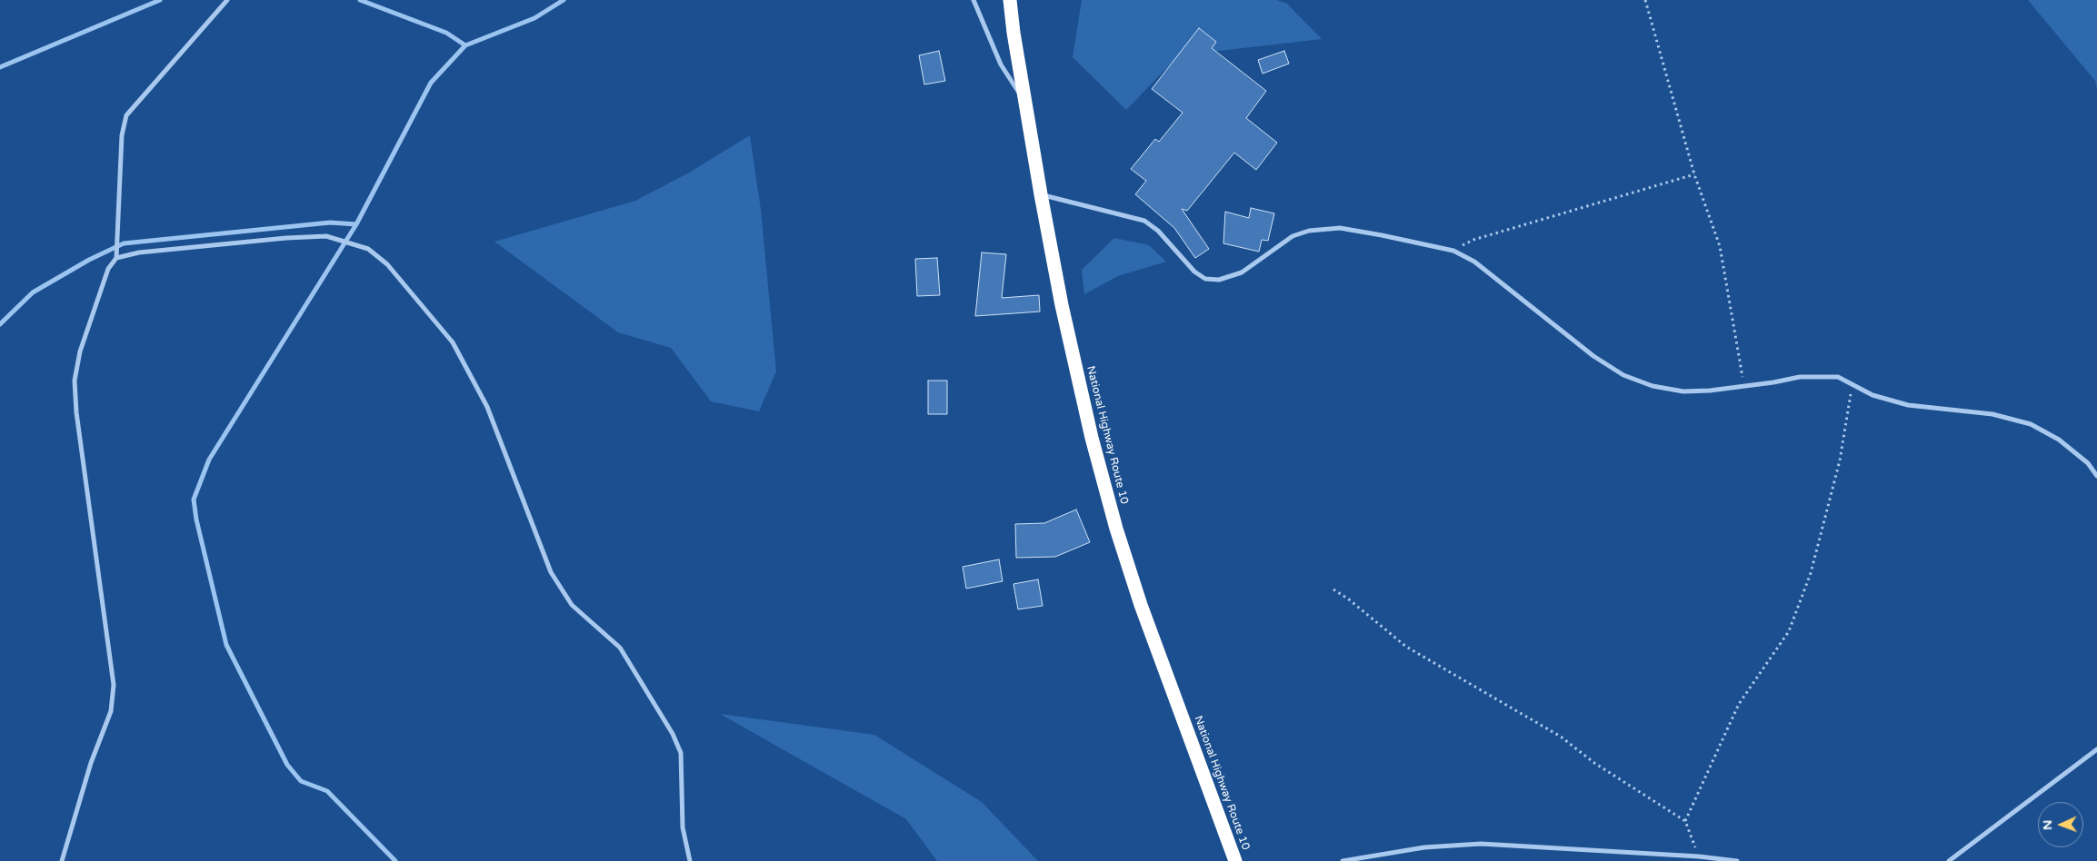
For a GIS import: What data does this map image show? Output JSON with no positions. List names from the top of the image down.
{
  "streets": {
    "highway": ["National Highway Route 10"]
  },
  "north": "left"
}
